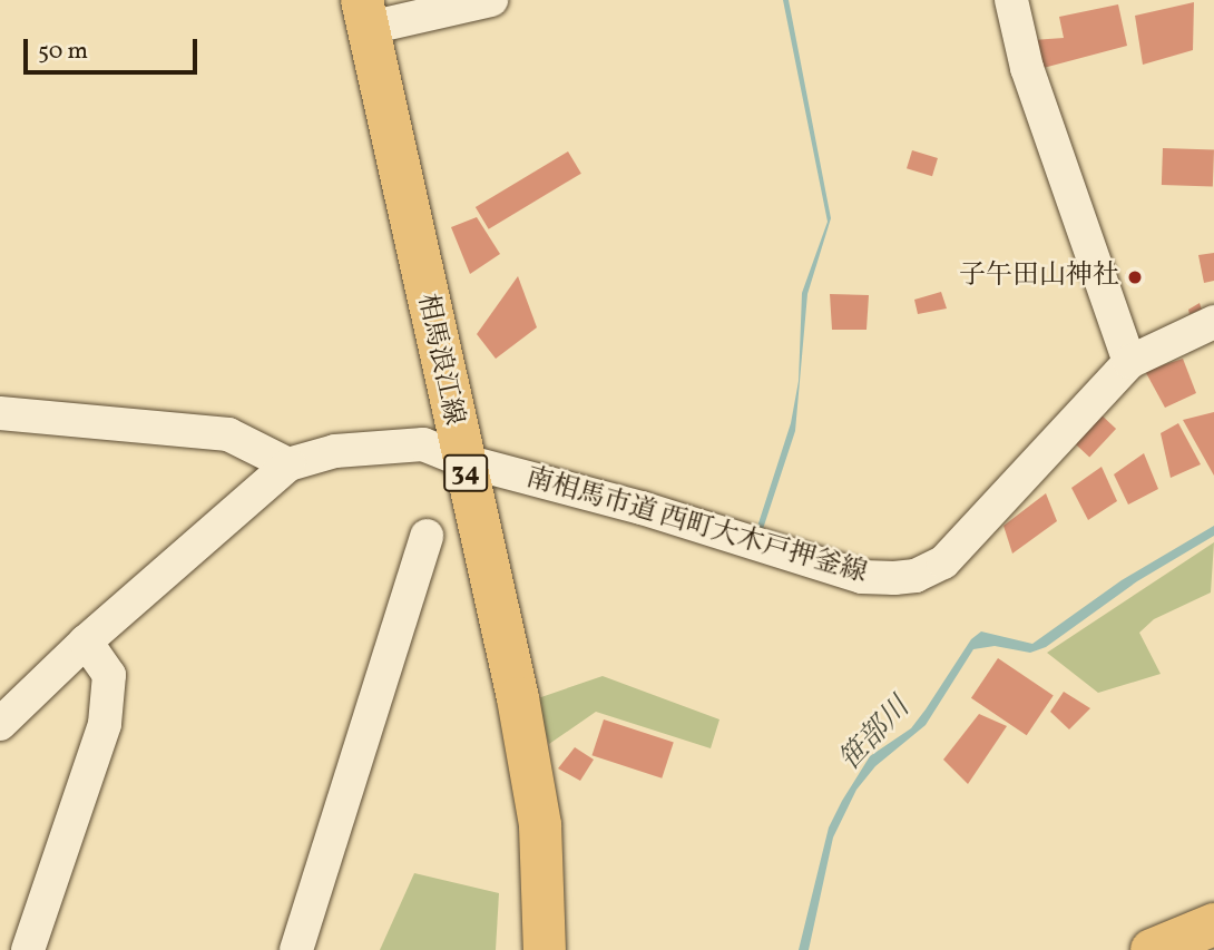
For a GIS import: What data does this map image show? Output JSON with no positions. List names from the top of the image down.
{
  "streets": {
    "main road": ["相馬浪江線", "34"],
    "street": ["南相馬市道 西町大木戸押釜線"]
  },
  "crossings": [
    ["相馬浪江線", "南相馬市道 西町大木戸押釜線"]
  ],
  "water": ["笹部川"],
  "places": ["子午田山神社"],
  "scale_bar": "50 m"
}
